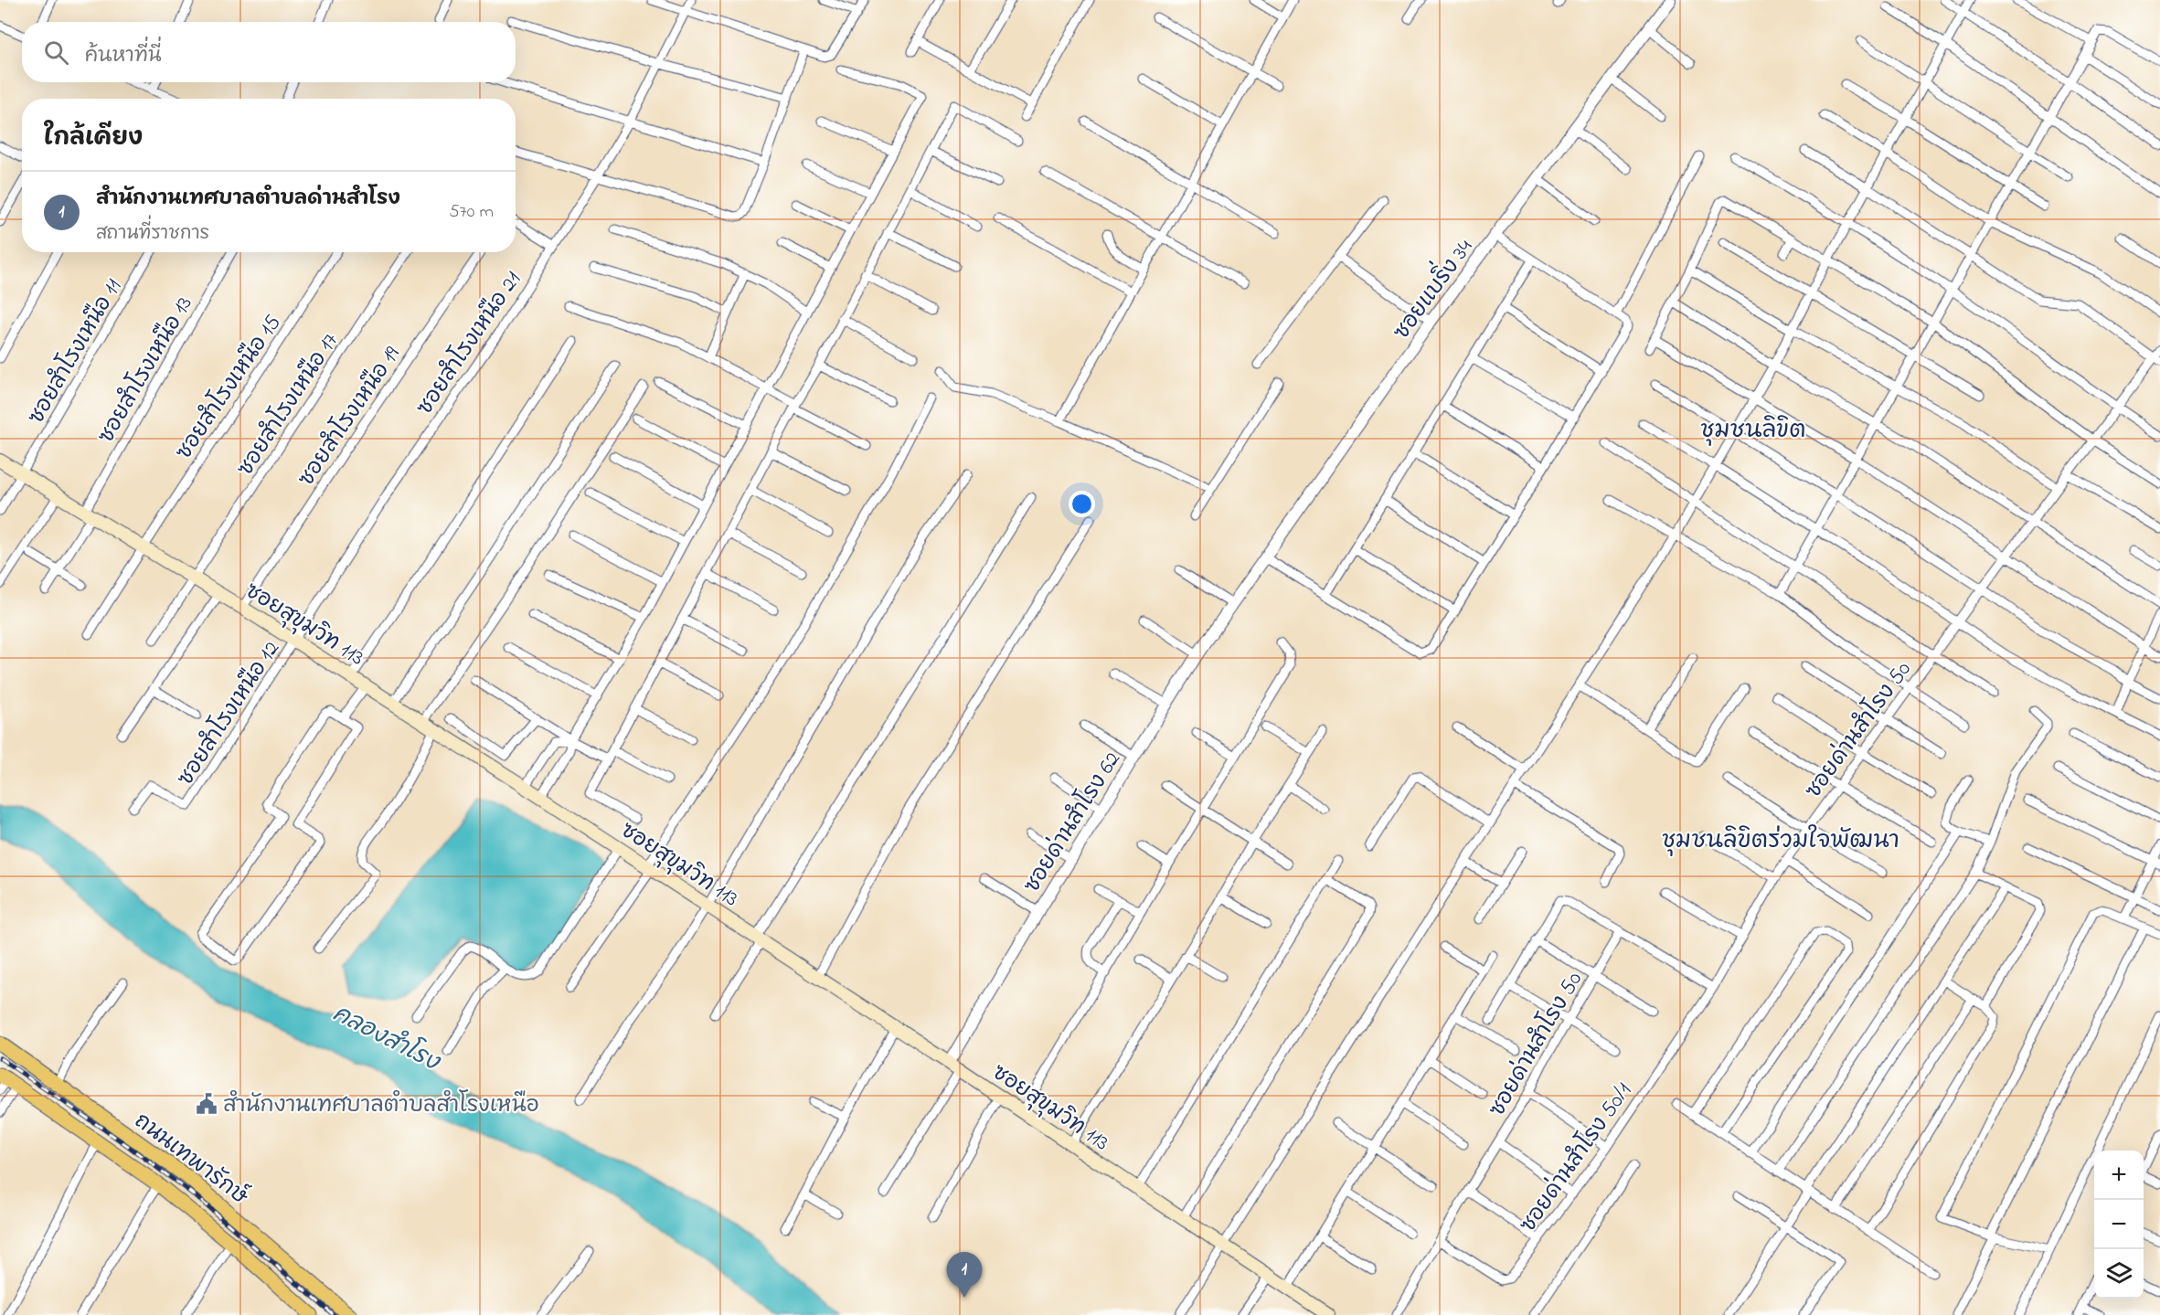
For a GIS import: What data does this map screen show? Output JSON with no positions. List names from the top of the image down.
{
  "streets": {
    "main road": ["ซอยสุขุมวิท 113", "ถนนเทพารักษ์"],
    "street": [
      "ซอยแบริ่ง 34",
      "ซอยสำโรงเหนือ 21",
      "ซอยสำโรงเหนือ 11",
      "ซอยสำโรงเหนือ 13",
      "ซอยสำโรงเหนือ 15",
      "ซอยสำโรงเหนือ 17",
      "ซอยสำโรงเหนือ 19",
      "ซอยสำโรงเหนือ 12",
      "ซอยด่านสำโรง 50",
      "ซอยด่านสำโรง 62",
      "ซอยด่านสำโรง 50/1"
    ]
  },
  "crossings": [
    ["ซอยแบริ่ง 34", "ซอยด่านสำโรง 62"],
    ["ซอยสำโรงเหนือ 21", "ซอยสุขุมวิท 113"],
    ["ซอยสำโรงเหนือ 21", "ซอยสำโรงเหนือ 12"],
    ["ซอยสำโรงเหนือ 11", "ซอยสุขุมวิท 113"],
    ["ซอยสำโรงเหนือ 13", "ซอยสุขุมวิท 113"],
    ["ซอยสำโรงเหนือ 15", "ซอยสุขุมวิท 113"],
    ["ซอยสำโรงเหนือ 17", "ซอยสุขุมวิท 113"],
    ["ซอยสำโรงเหนือ 19", "ซอยสุขุมวิท 113"],
    ["ซอยสุขุมวิท 113", "ซอยสำโรงเหนือ 12"],
    ["ซอยสุขุมวิท 113", "ซอยด่านสำโรง 62"],
    ["ซอยด่านสำโรง 50", "ซอยด่านสำโรง 50/1"]
  ],
  "districts": ["ชุมชนลิขิต", "ชุมชนลิขิตร่วมใจพัฒนา"],
  "water": ["คลองสำโรง"],
  "places": {
    "public building": ["สำนักงานเทศบาลตำบลสำโรงเหนือ"]
  },
  "page": {
    "search": "ค้นหาที่นี่",
    "heading": "ใกล้เคียง",
    "list": [
      {
        "mark": "1",
        "name": "สำนักงานเทศบาลตำบลด่านสำโรง",
        "note": "สถานที่ราชการ",
        "value": "570 m"
      }
    ],
    "map_buttons": ["+", "−"],
    "pins": "1"
  }
}
